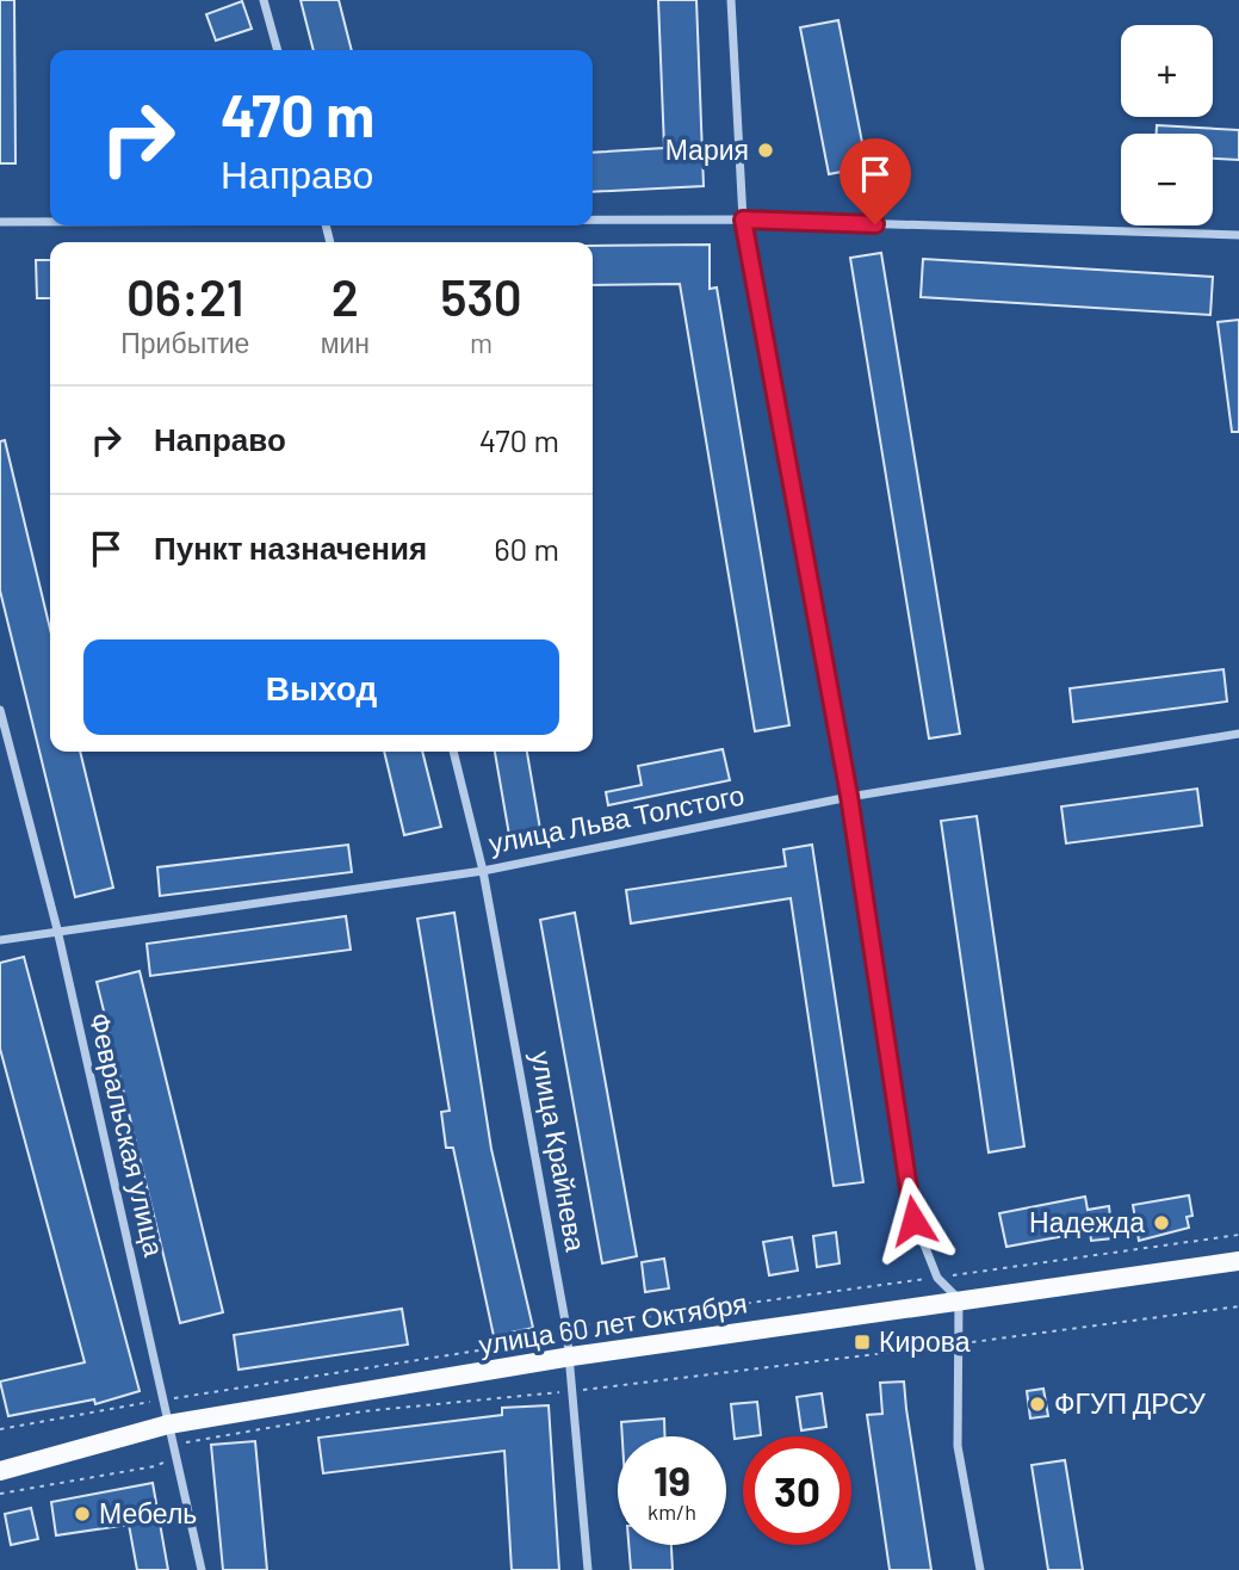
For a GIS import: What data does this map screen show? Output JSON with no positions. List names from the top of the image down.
{
  "streets": {
    "main road": ["улица 60 лет Октября"],
    "street": ["улица Льва Толстого", "Февральская улица", "улица Крайнева"]
  },
  "crossings": [
    ["улица Льва Толстого", "Февральская улица"],
    ["улица Льва Толстого", "улица Крайнева"],
    ["Февральская улица", "улица 60 лет Октября"],
    ["улица Крайнева", "улица 60 лет Октября"]
  ],
  "places": {
    "other": [
      "Мария",
      "Надежда",
      "ФГУП ДРСУ",
      "Мебель"
    ],
    "transit": ["Кирова"]
  },
  "page": {
    "map_buttons": ["+", "−"],
    "turn": ["470 m", "Направо"],
    "eta": [
      "06:21",
      "Прибытие",
      "2",
      "мин",
      "530",
      "m"
    ],
    "list": [
      {
        "name": "Направо",
        "value": "470 m"
      },
      {
        "name": "Пункт назначения",
        "value": "60 m"
      }
    ],
    "buttons": "Выход",
    "speed": "19 km/h",
    "limit": "30"
  }
}
